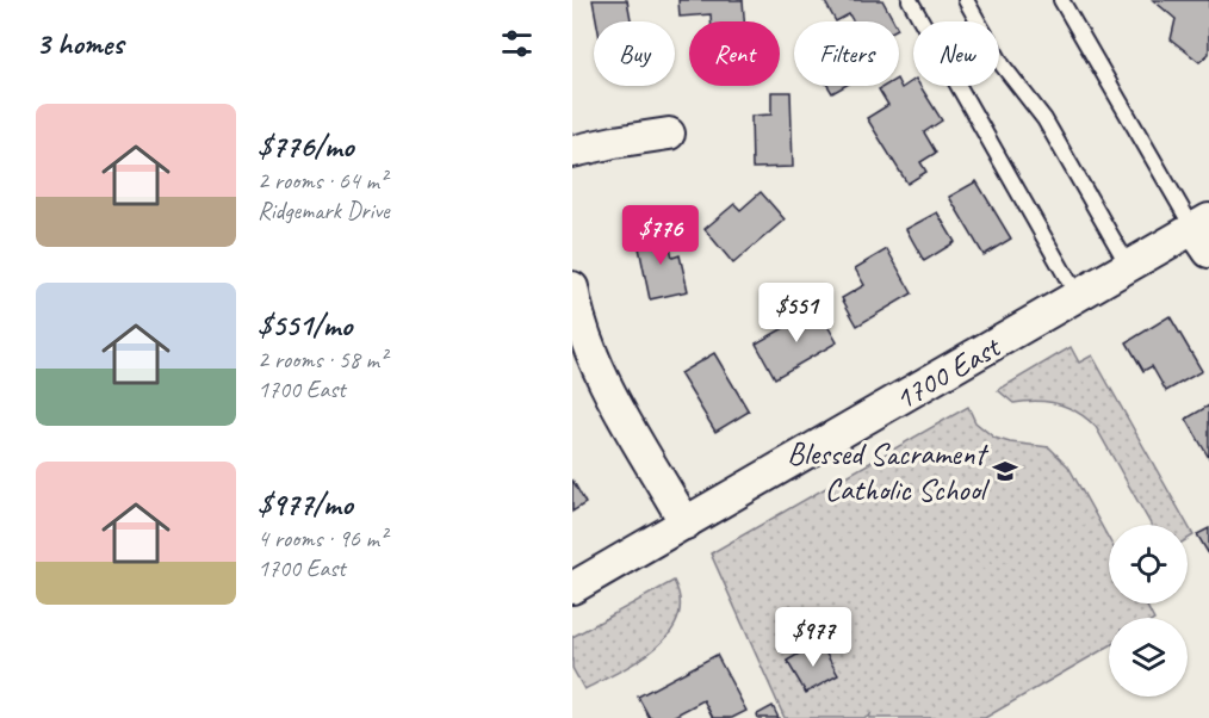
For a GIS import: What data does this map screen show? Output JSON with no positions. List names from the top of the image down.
{
  "streets": {
    "street": ["1700 East"]
  },
  "places": {
    "school or university": ["Blessed Sacrament Catholic School"]
  },
  "page": {
    "heading": "3 homes",
    "chip": [
      "Buy",
      "Rent",
      "Filters",
      "New"
    ],
    "list": [
      {
        "name": "$776/mo",
        "note": "2 rooms · 64 m² · Ridgemark Drive"
      },
      {
        "name": "$551/mo",
        "note": "2 rooms · 58 m² · 1700 East"
      },
      {
        "name": "$977/mo",
        "note": "4 rooms · 96 m² · 1700 East"
      }
    ],
    "price": ["$776", "$551", "$977"]
  }
}
